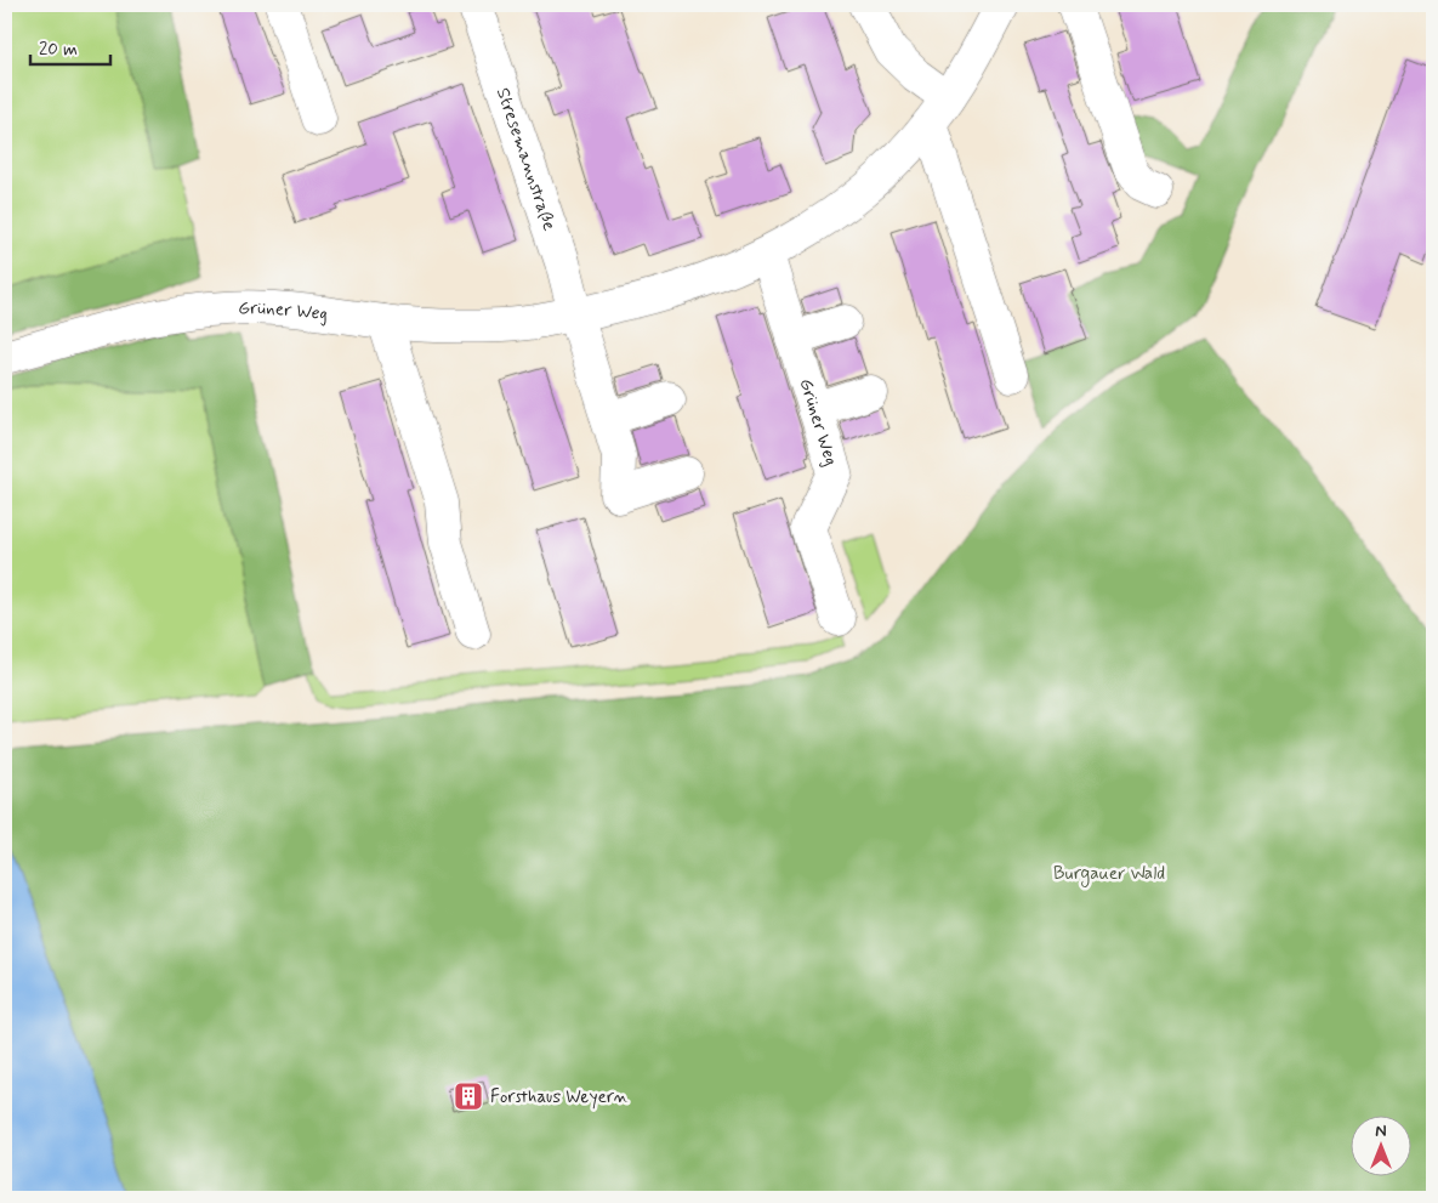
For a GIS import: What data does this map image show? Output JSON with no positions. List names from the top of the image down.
{
  "streets": {
    "street": ["Stresemannstraße", "Grüner Weg"]
  },
  "crossings": [
    ["Stresemannstraße", "Grüner Weg"]
  ],
  "parks": ["Burgauer Wald"],
  "places": {
    "building": ["Forsthaus Weyern"]
  },
  "scale_bar": "20 m",
  "north": "top"
}
